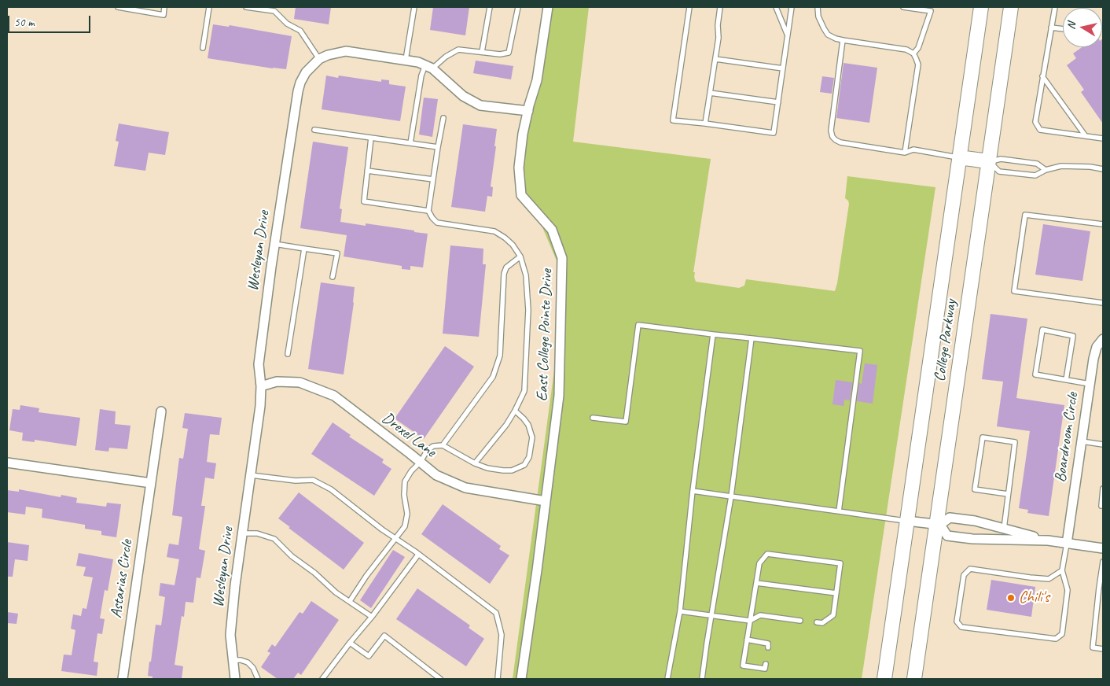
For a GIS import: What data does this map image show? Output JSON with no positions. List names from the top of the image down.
{
  "streets": {
    "main road": ["College Parkway"],
    "street": [
      "Wesleyan Drive",
      "East College Pointe Drive",
      "Drexel Lane",
      "Boardroom Circle",
      "Astarias Circle"
    ]
  },
  "crossings": [
    ["Wesleyan Drive", "East College Pointe Drive"],
    ["Wesleyan Drive", "Drexel Lane"],
    ["East College Pointe Drive", "Drexel Lane"]
  ],
  "places": ["Chili's"],
  "scale_bar": "50 m",
  "north": "left"
}
